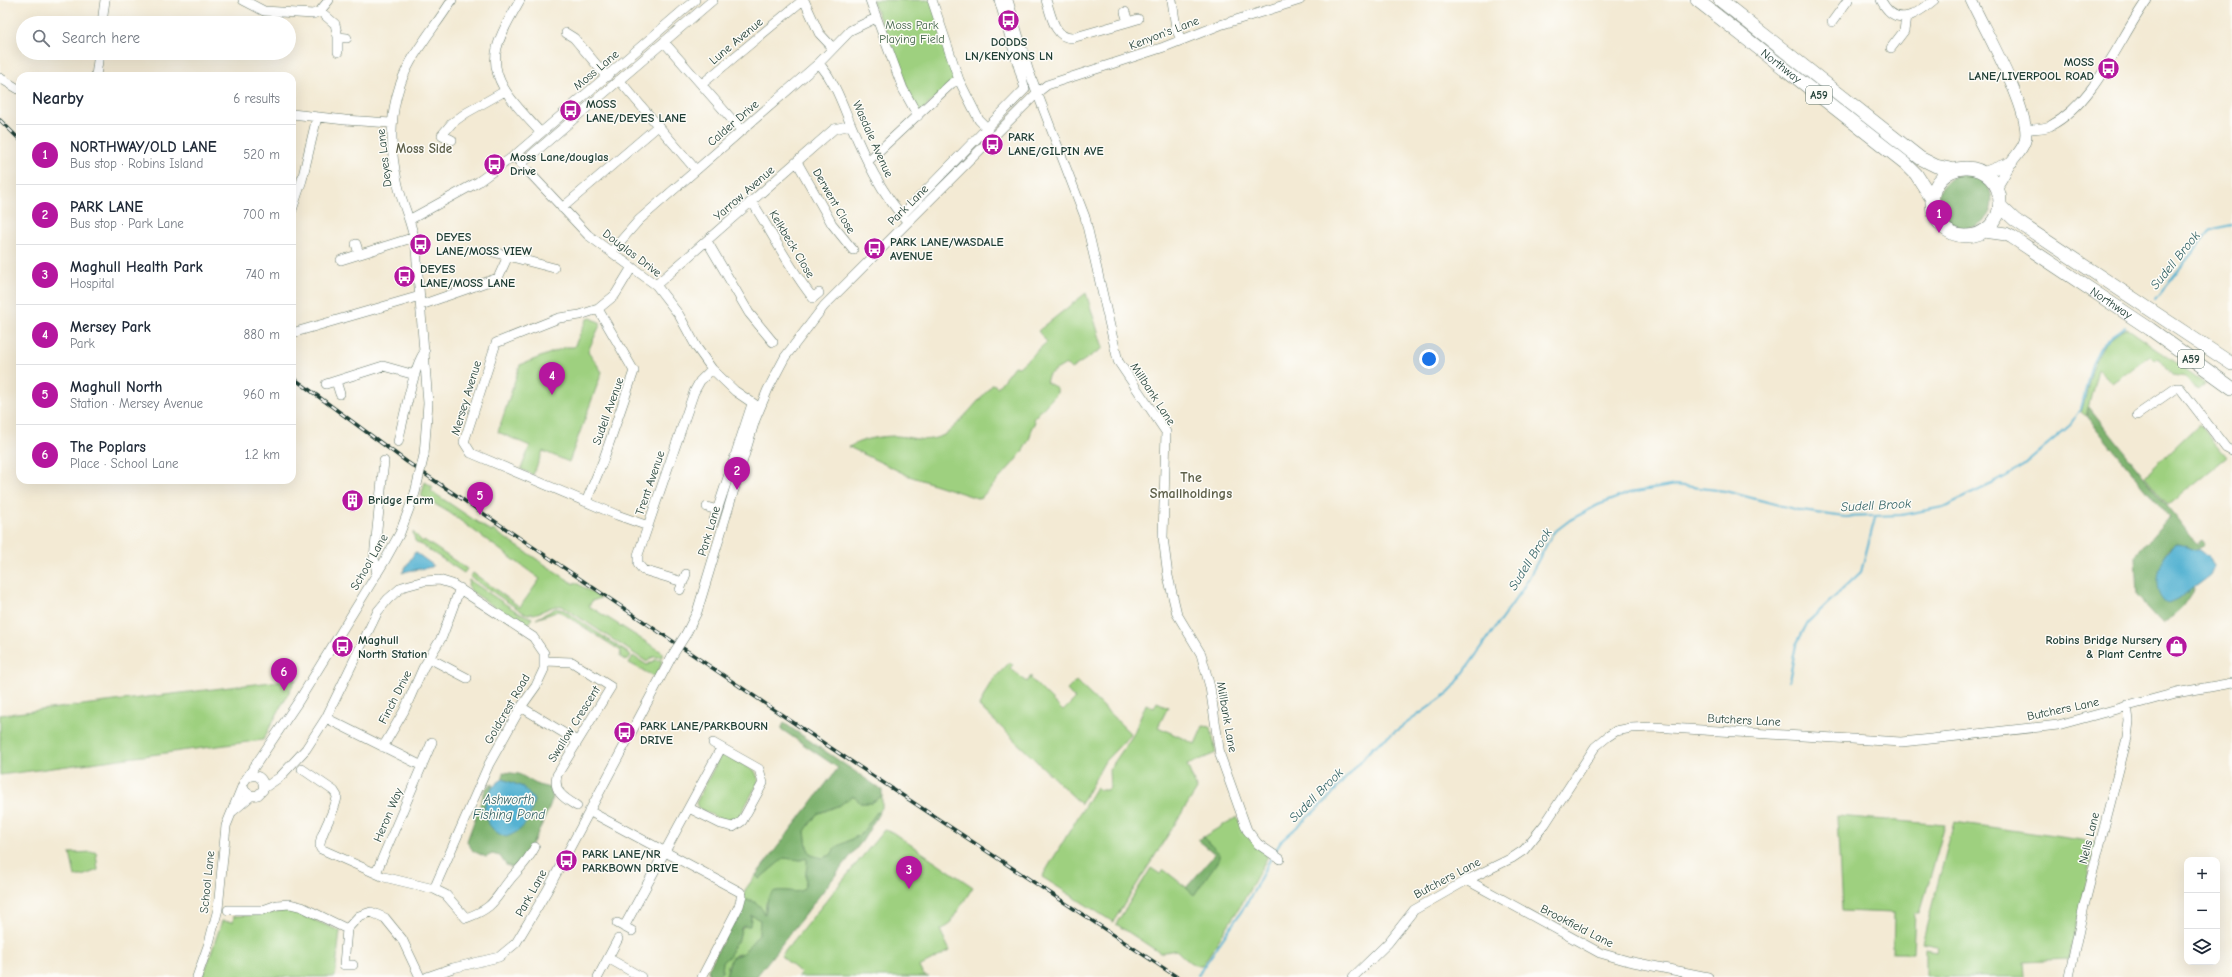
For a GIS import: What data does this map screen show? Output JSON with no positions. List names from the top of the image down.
{
  "streets": {
    "highway": ["Northway", "A59"],
    "street": [
      "Kenyon's Lane",
      "Lune Avenue",
      "Moss Lane",
      "Calder Drive",
      "Wasdale Avenue",
      "Deyes Lane",
      "Yarrow Avenue",
      "Derwent Close",
      "Park Lane",
      "Kelkbeck Close",
      "Douglas Drive",
      "Millbank Lane",
      "Mersey Avenue",
      "Sudell Avenue",
      "Trent Avenue",
      "School Lane",
      "Finch Drive",
      "Goldcrest Road",
      "Butchers Lane",
      "Swallow Crescent",
      "Heron Way",
      "Nells Lane",
      "Brookfield Lane"
    ]
  },
  "crossings": [
    ["Kenyon's Lane", "Park Lane"],
    ["Kenyon's Lane", "Millbank Lane"],
    ["Northway", "A59"],
    ["Moss Lane", "Deyes Lane"],
    ["Moss Lane", "Douglas Drive"],
    ["Calder Drive", "Wasdale Avenue"],
    ["Calder Drive", "Douglas Drive"],
    ["Wasdale Avenue", "Yarrow Avenue"],
    ["Wasdale Avenue", "Park Lane"],
    ["Deyes Lane", "School Lane"],
    ["Yarrow Avenue", "Derwent Close"],
    ["Yarrow Avenue", "Kelkbeck Close"],
    ["Yarrow Avenue", "Douglas Drive"],
    ["Park Lane", "Douglas Drive"],
    ["Park Lane", "Millbank Lane"],
    ["Douglas Drive", "Mersey Avenue"],
    ["Douglas Drive", "Trent Avenue"],
    ["Mersey Avenue", "Sudell Avenue"],
    ["Mersey Avenue", "Trent Avenue"],
    ["Goldcrest Road", "Swallow Crescent"],
    ["Butchers Lane", "Nells Lane"],
    ["Butchers Lane", "Brookfield Lane"]
  ],
  "districts": ["Moss Side", "The Smallholdings"],
  "water": ["Sudell Brook", "Ashworth Fishing Pond"],
  "parks": ["Moss Park Playing Field"],
  "places": {
    "bus stop": [
      "DODDS LN/KENYONS LN",
      "MOSS LANE/LIVERPOOL ROAD",
      "MOSS LANE/DEYES LANE",
      "PARK LANE/GILPIN AVE",
      "Moss Lane/douglas Drive",
      "DEYES LANE/MOSS VIEW",
      "PARK LANE/WASDALE AVENUE",
      "DEYES LANE/MOSS LANE",
      "Maghull North Station",
      "PARK LANE/PARKBOURN DRIVE",
      "PARK LANE/NR PARKBOWN DRIVE"
    ],
    "building": ["Bridge Farm"],
    "shop": ["Robins Bridge Nursery & Plant Centre"]
  },
  "page": {
    "search": "Search here",
    "heading": ["Nearby", "6 results"],
    "list": [
      {
        "mark": "1",
        "name": "NORTHWAY/OLD LANE",
        "note": "Bus stop · Robins Island",
        "value": "520 m"
      },
      {
        "mark": "2",
        "name": "PARK LANE",
        "note": "Bus stop · Park Lane",
        "value": "700 m"
      },
      {
        "mark": "3",
        "name": "Maghull Health Park",
        "note": "Hospital",
        "value": "740 m"
      },
      {
        "mark": "4",
        "name": "Mersey Park",
        "note": "Park",
        "value": "880 m"
      },
      {
        "mark": "5",
        "name": "Maghull North",
        "note": "Station · Mersey Avenue",
        "value": "960 m"
      },
      {
        "mark": "6",
        "name": "The Poplars",
        "note": "Place · School Lane",
        "value": "1.2 km"
      }
    ],
    "pins": [
      "1",
      "4",
      "2",
      "5",
      "6",
      "3"
    ],
    "map_buttons": ["+", "−"]
  }
}
